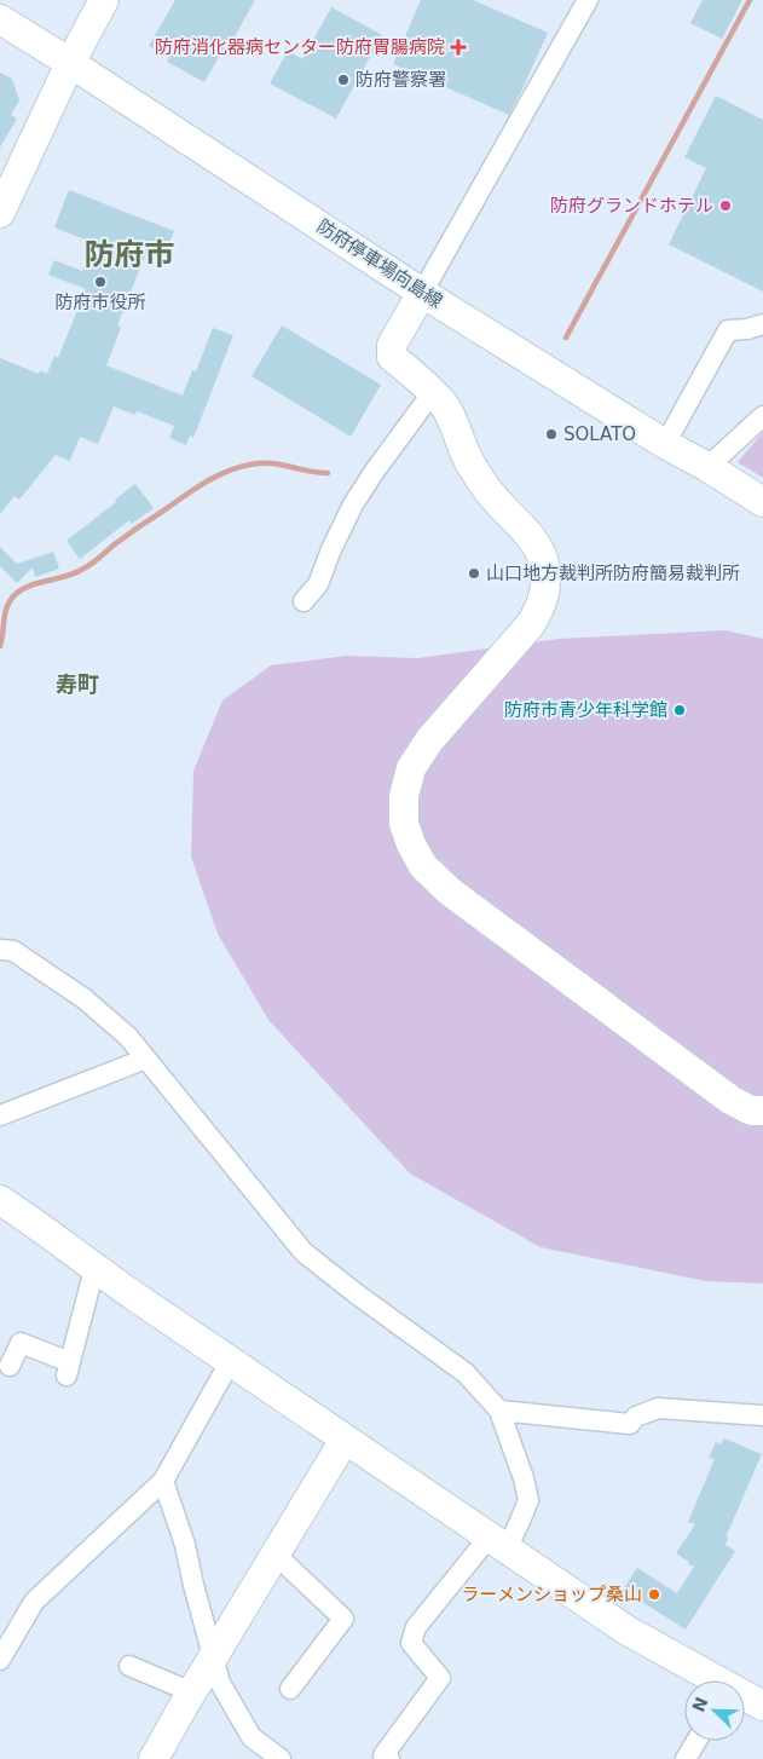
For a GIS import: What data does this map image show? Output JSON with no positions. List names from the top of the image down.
{
  "streets": {
    "street": ["防府停車場向島線"]
  },
  "districts": ["防府市", "寿町"],
  "places": {
    "health": ["防府消化器病センター防府胃腸病院"],
    "other": [
      "防府警察署",
      "防府グランドホテル",
      "防府市役所",
      "SOLATO",
      "山口地方裁判所防府簡易裁判所",
      "防府市青少年科学館",
      "ラーメンショップ桑山"
    ]
  },
  "north": "top left"
}
